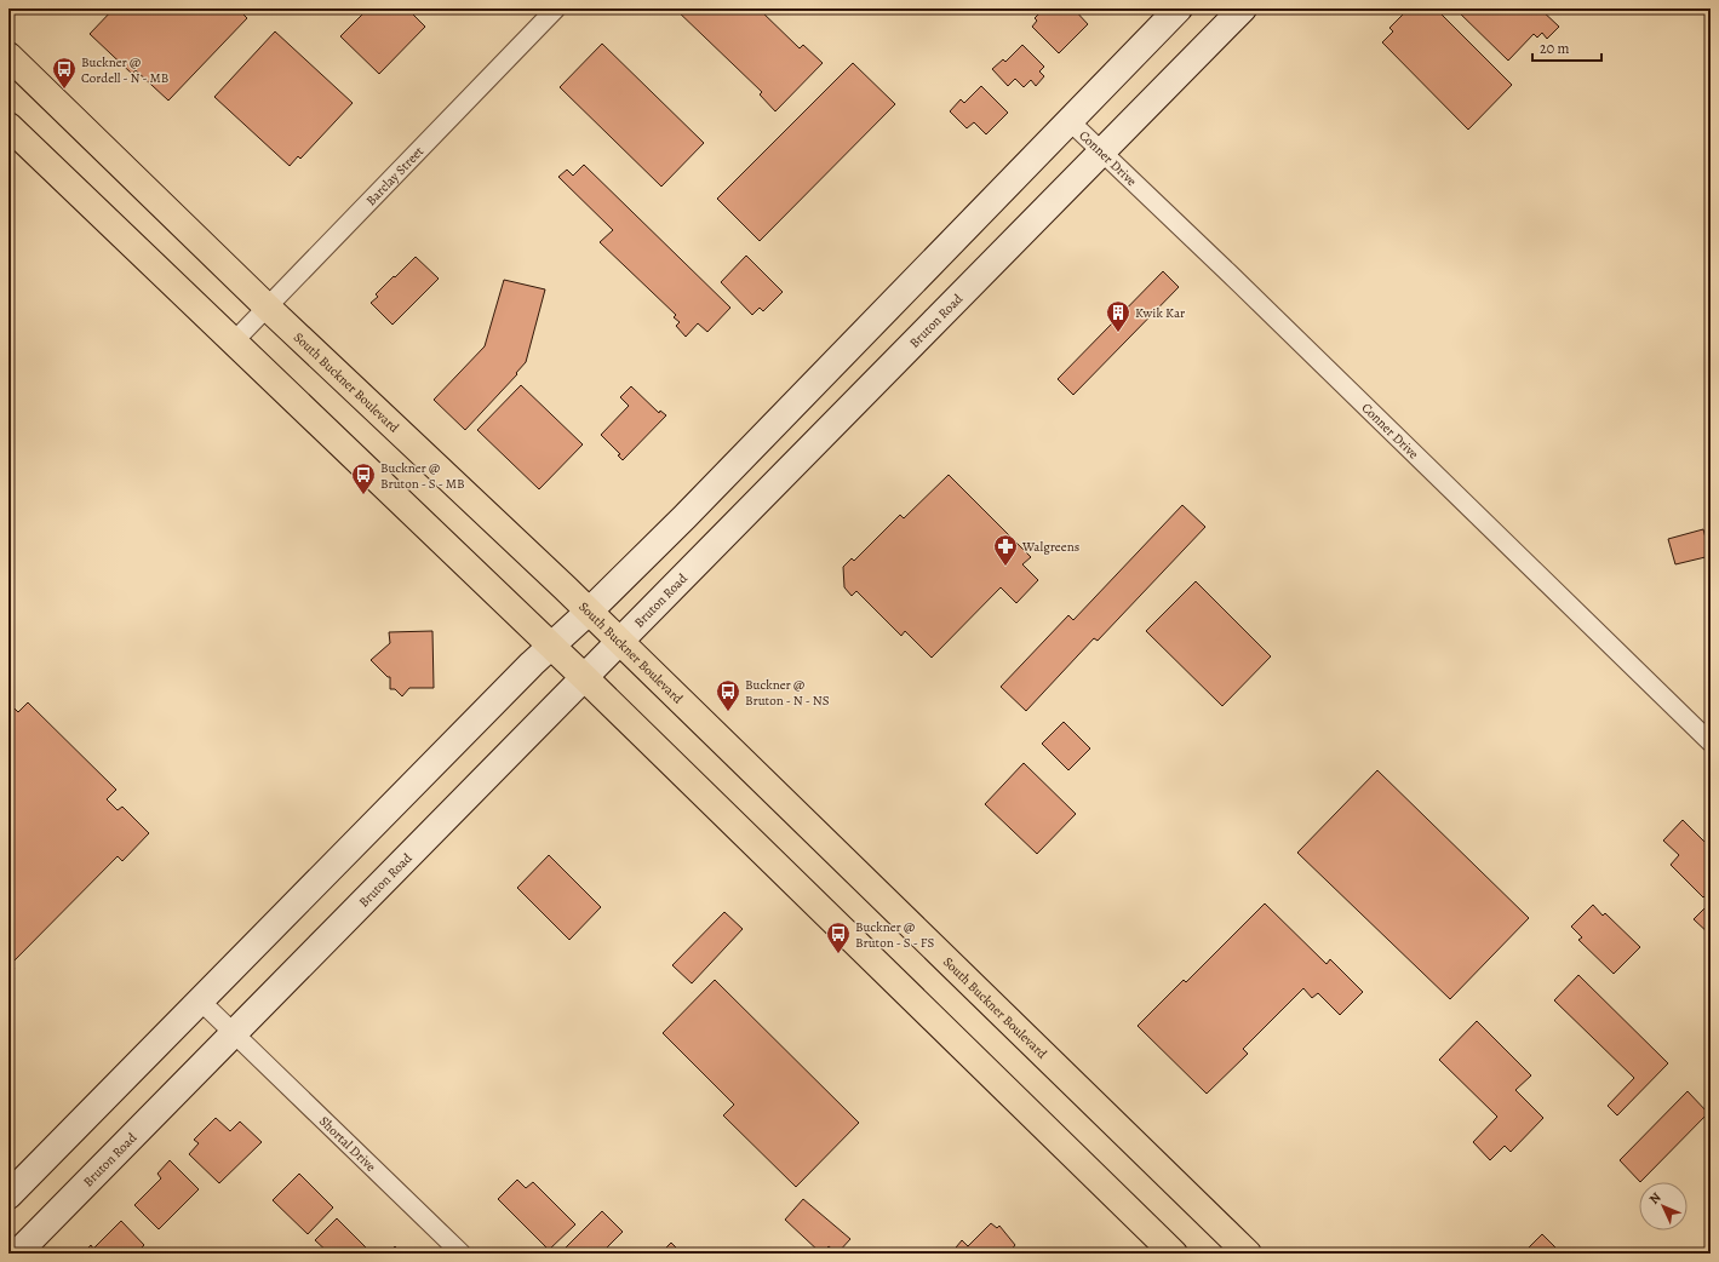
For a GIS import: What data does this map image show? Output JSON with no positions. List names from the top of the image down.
{
  "streets": {
    "main road": ["Bruton Road", "South Buckner Boulevard"],
    "street": ["Conner Drive", "Barclay Street", "Shortal Drive"]
  },
  "crossings": [
    ["Conner Drive", "Bruton Road"],
    ["Barclay Street", "South Buckner Boulevard"],
    ["Bruton Road", "South Buckner Boulevard"],
    ["Bruton Road", "Shortal Drive"]
  ],
  "places": {
    "bus stop": [
      "Buckner @ Cordell - N - MB",
      "Buckner @ Bruton - S - MB",
      "Buckner @ Bruton - N - NS",
      "Buckner @ Bruton - S - FS"
    ],
    "building": ["Kwik Kar"],
    "pharmacy": ["Walgreens"]
  },
  "scale_bar": "20 m",
  "north": "top left"
}
